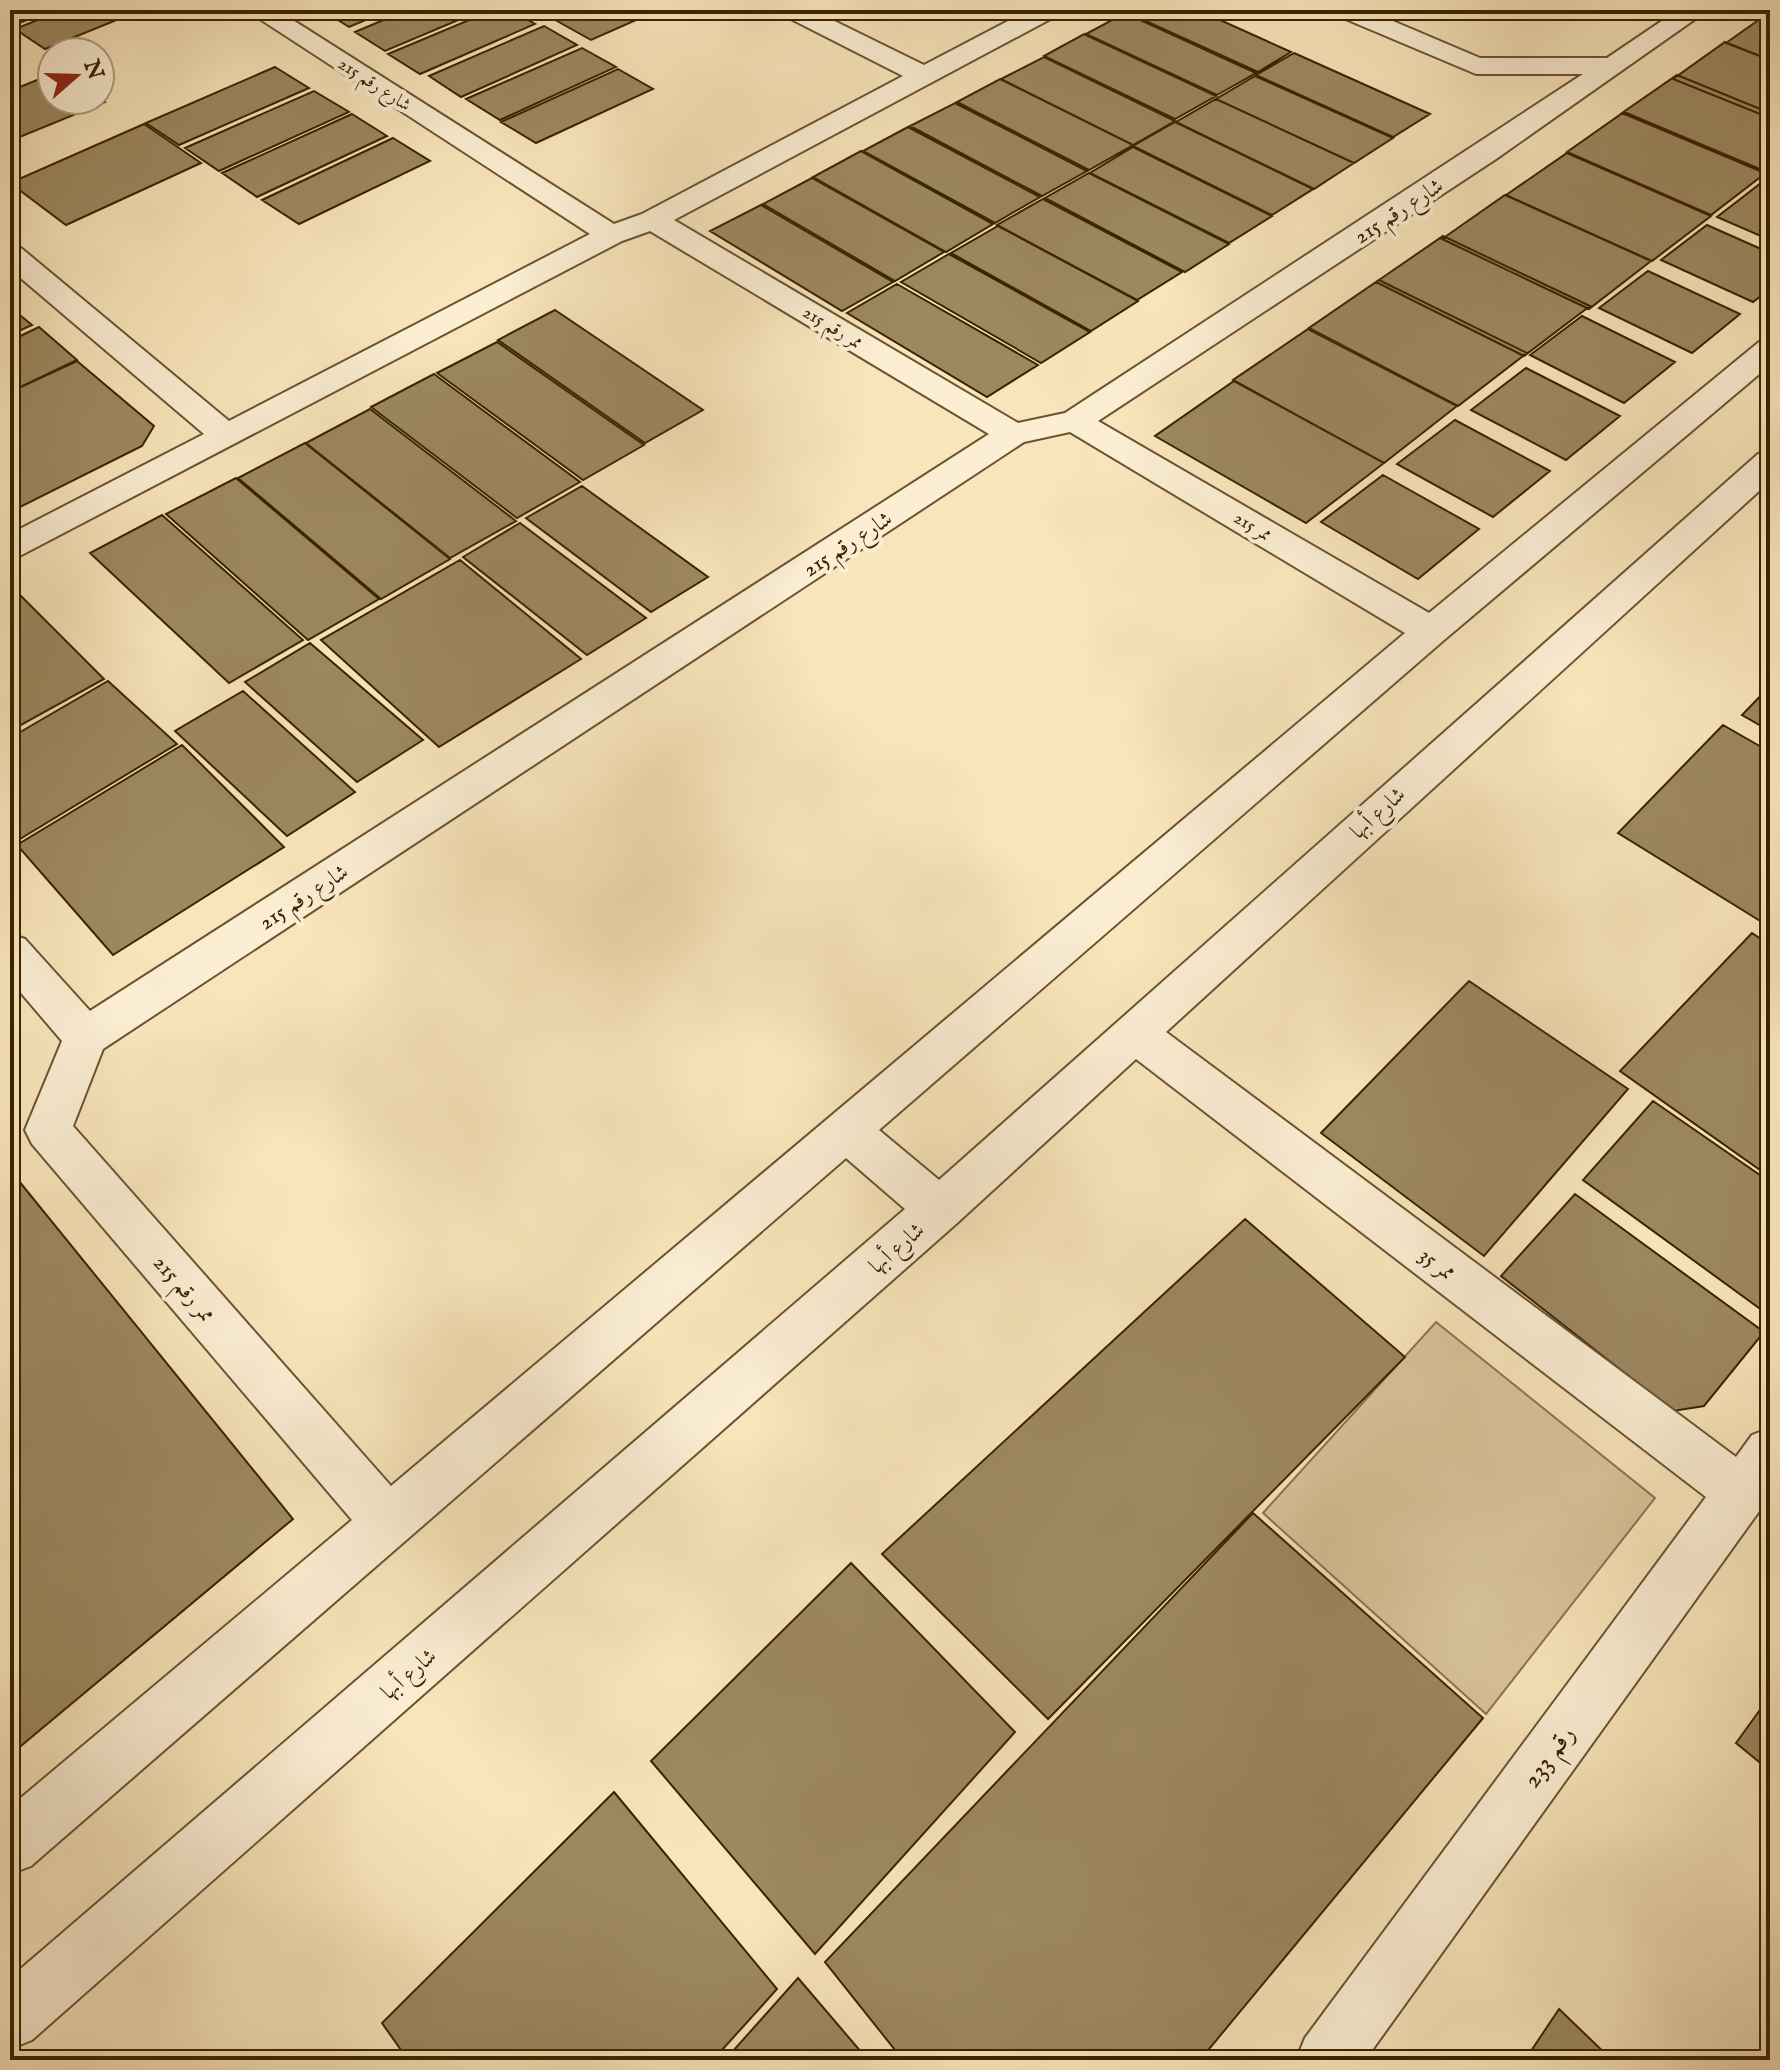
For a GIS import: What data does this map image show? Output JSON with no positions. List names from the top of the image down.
{
  "streets": {
    "street": [
      "شارع رقم 215",
      "ممر رقم 215",
      "ممر 215",
      "شارع أبها",
      "ممر 35",
      "رقم 233"
    ]
  },
  "crossings": [
    ["شارع رقم 215", "ممر رقم 215"],
    ["شارع رقم 215", "ممر 215"],
    ["شارع أبها", "ممر 35"],
    ["ممر 35", "رقم 233"]
  ],
  "north": "right"
}
